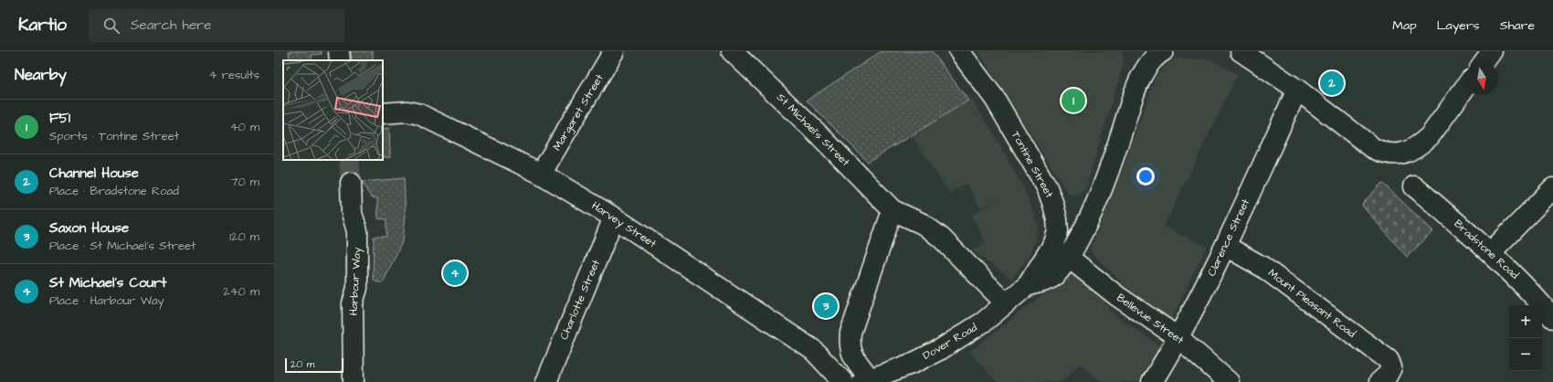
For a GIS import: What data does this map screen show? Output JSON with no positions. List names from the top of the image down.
{
  "streets": {
    "street": [
      "Margaret Street",
      "St Michael's Street",
      "Tontine Street",
      "Harvey Street",
      "Clarence Street",
      "Bradstone Road",
      "Harbour Way",
      "Charlotte Street",
      "Mount Pleasant Road",
      "Bellevue Street",
      "Dover Road"
    ]
  },
  "crossings": [
    ["Margaret Street", "Harvey Street"],
    ["St Michael's Street", "Dover Road"],
    ["Tontine Street", "Dover Road"],
    ["Harvey Street", "Charlotte Street"],
    ["Clarence Street", "Mount Pleasant Road"],
    ["Clarence Street", "Bellevue Street"]
  ],
  "scale_bar": "20 m",
  "north": "bottom",
  "page": {
    "header": "Kartio",
    "search": "Search here",
    "nav": ["Map", "Layers", "Share"],
    "heading": ["Nearby", "4 results"],
    "pins": [
      "2",
      "1",
      "4",
      "3"
    ],
    "list": [
      {
        "mark": "1",
        "name": "F51",
        "note": "Sports · Tontine Street",
        "value": "40 m"
      },
      {
        "mark": "2",
        "name": "Channel House",
        "note": "Place · Bradstone Road",
        "value": "70 m"
      },
      {
        "mark": "3",
        "name": "Saxon House",
        "note": "Place · St Michael's Street",
        "value": "120 m"
      },
      {
        "mark": "4",
        "name": "St Michael's Court",
        "note": "Place · Harbour Way",
        "value": "240 m"
      }
    ],
    "map_buttons": ["+", "−"],
    "scale": "20 m"
  }
}
